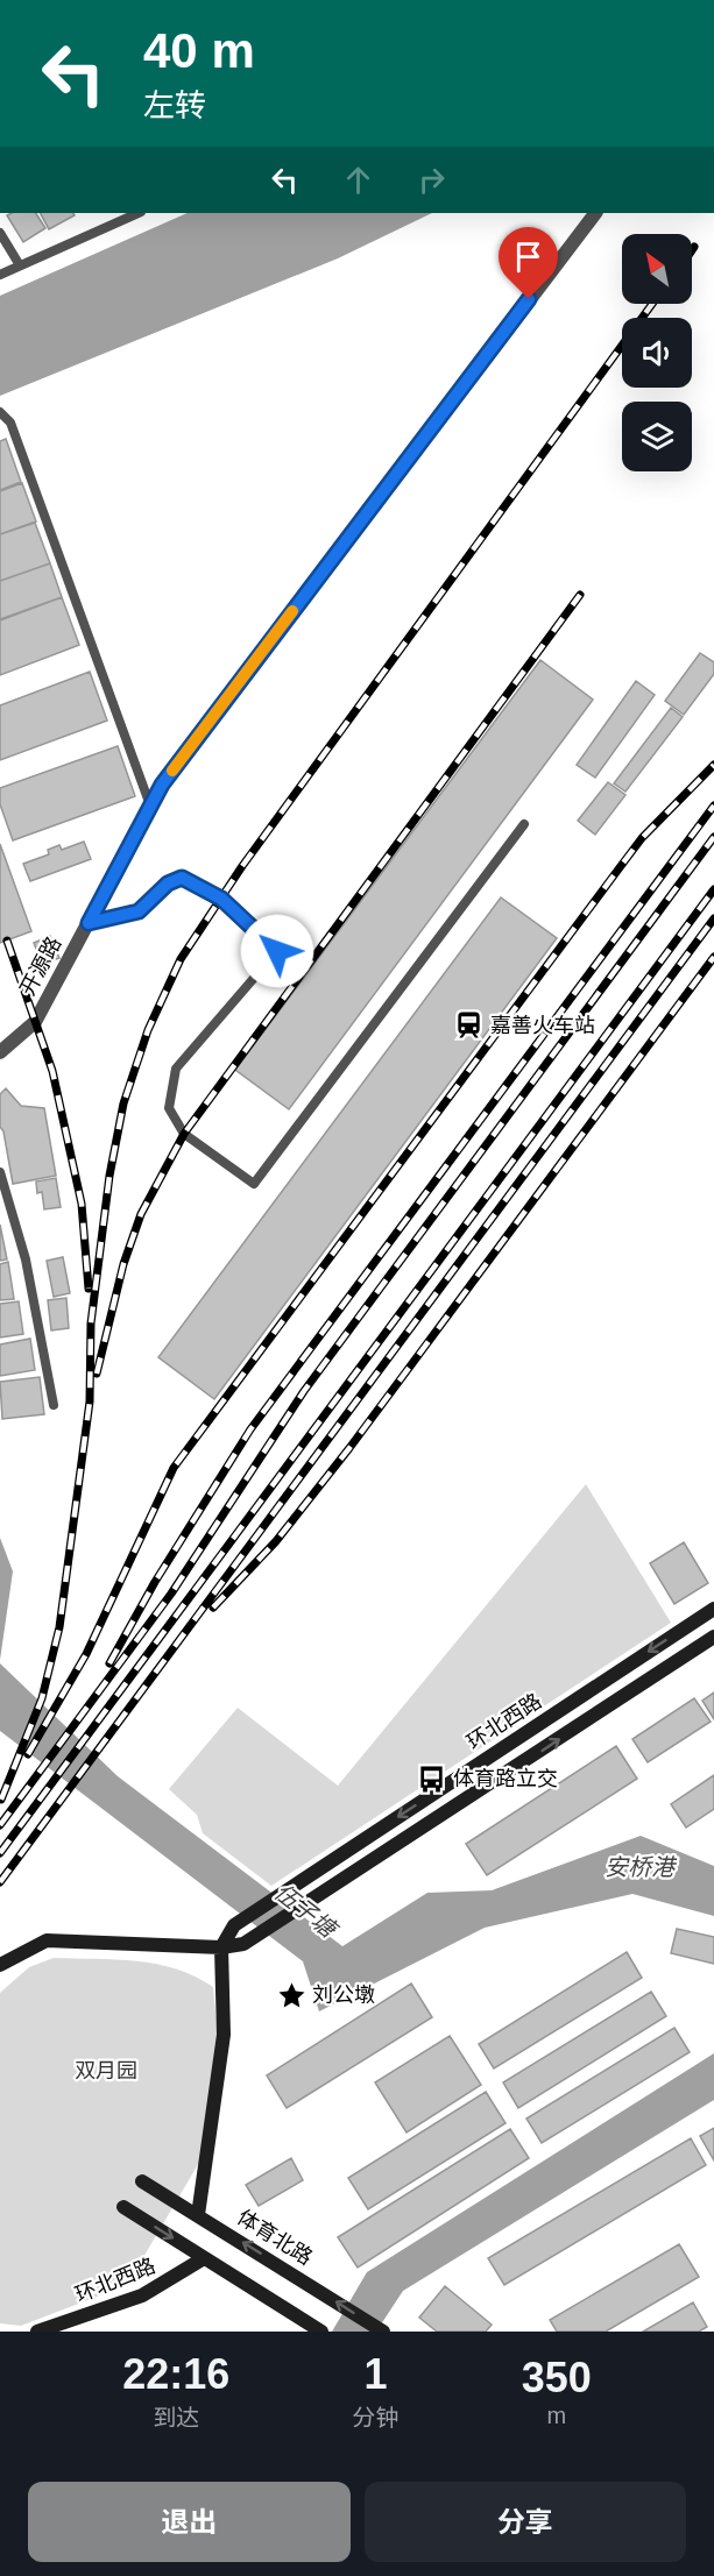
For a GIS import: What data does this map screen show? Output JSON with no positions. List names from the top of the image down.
{
  "streets": {
    "street": ["开源路", "环北西路", "体育北路"]
  },
  "water": ["安桥港", "伍子塘"],
  "parks": ["双月园"],
  "places": {
    "station": ["嘉善火车站"],
    "bus stop": ["体育路立交"],
    "place": ["刘公墩"]
  },
  "north": "top left",
  "page": {
    "turn": ["40 m", "左转"],
    "eta": [
      "22:16",
      "到达",
      "1",
      "分钟",
      "350",
      "m"
    ],
    "buttons": ["退出", "分享"]
  }
}
